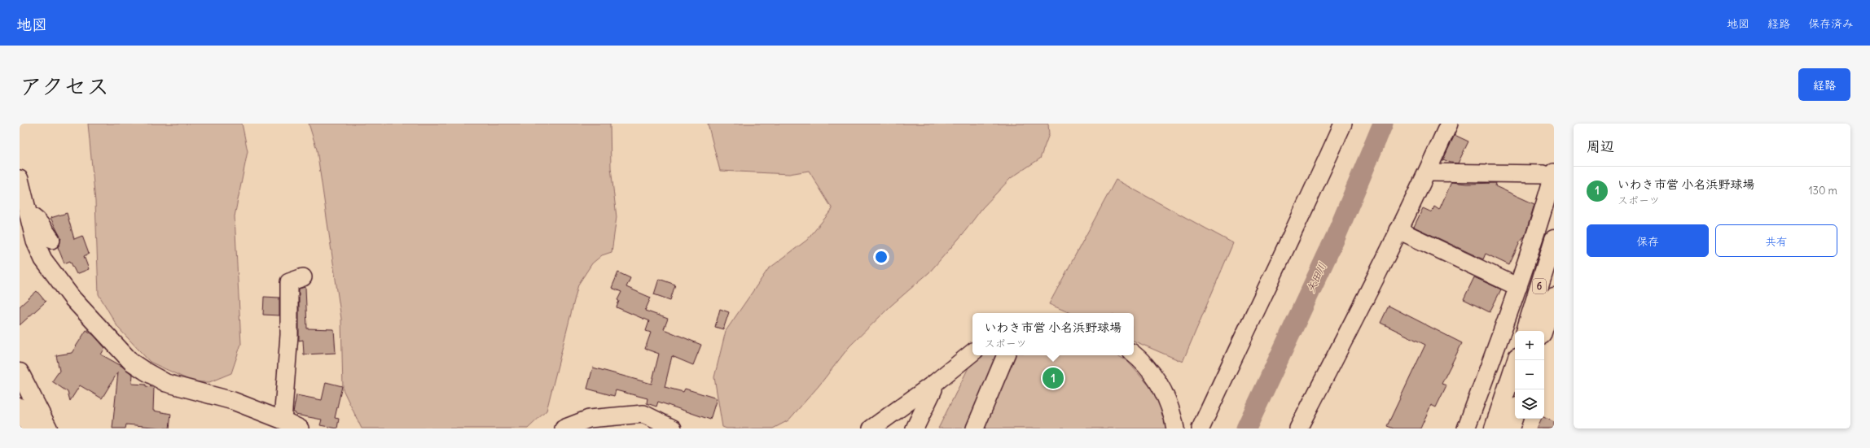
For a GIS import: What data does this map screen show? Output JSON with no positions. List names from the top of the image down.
{
  "streets": {
    "main road": ["6"]
  },
  "water": ["矢田川"],
  "page": {
    "header": "地図",
    "nav": ["地図", "経路", "保存済み"],
    "title": "アクセス",
    "buttons": [
      "経路",
      ["保存", "共有"]
    ],
    "heading": "周辺",
    "list": [
      {
        "mark": "1",
        "name": "いわき市営 小名浜野球場",
        "note": "スポーツ",
        "value": "130 m"
      }
    ],
    "popup": ["いわき市営 小名浜野球場", "スポーツ"],
    "map_buttons": ["+", "−"],
    "pins": "1"
  }
}
